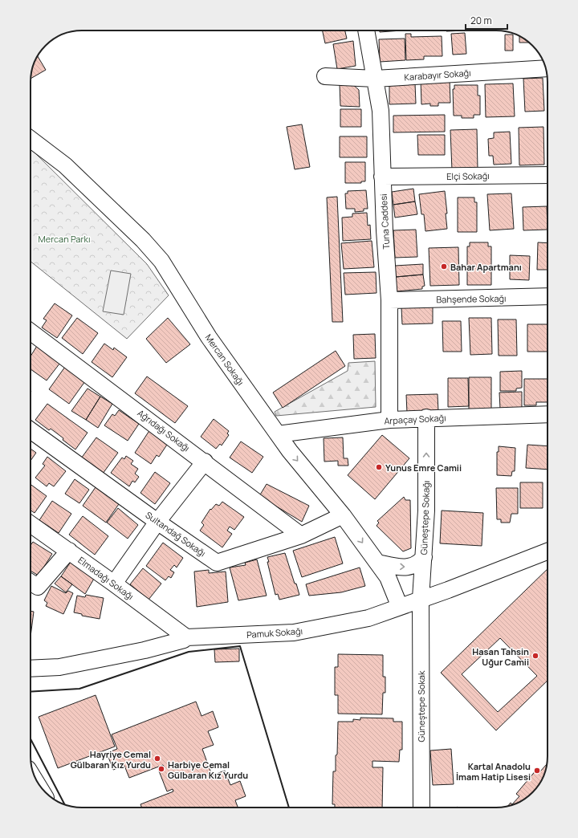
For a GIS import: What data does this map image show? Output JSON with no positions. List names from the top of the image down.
{
  "streets": {
    "street": [
      "Karabayır Sokağı",
      "Elçi Sokağı",
      "Tuna Caddesi",
      "Bahşende Sokağı",
      "Mercan Sokağı",
      "Arpaçay Sokağı",
      "Ağrıdağı Sokağı",
      "Güneştepe Sokağı",
      "Sultandağ Sokağı",
      "Elmadağı Sokağı",
      "Pamuk Sokağı",
      "Güneştepe Sokak"
    ]
  },
  "crossings": [
    ["Karabayır Sokağı", "Tuna Caddesi"],
    ["Elçi Sokağı", "Tuna Caddesi"],
    ["Tuna Caddesi", "Bahşende Sokağı"],
    ["Tuna Caddesi", "Arpaçay Sokağı"],
    ["Mercan Sokağı", "Arpaçay Sokağı"],
    ["Mercan Sokağı", "Sultandağ Sokağı"],
    ["Mercan Sokağı", "Pamuk Sokağı"],
    ["Arpaçay Sokağı", "Güneştepe Sokağı"],
    ["Ağrıdağı Sokağı", "Sultandağ Sokağı"],
    ["Güneştepe Sokağı", "Pamuk Sokağı"],
    ["Güneştepe Sokağı", "Güneştepe Sokak"],
    ["Elmadağı Sokağı", "Pamuk Sokağı"],
    ["Pamuk Sokağı", "Güneştepe Sokak"]
  ],
  "one_way": ["Güneştepe Sokağı"],
  "parks": ["Mercan Parkı"],
  "places": [
    "Bahar Apartmanı",
    "Yunus Emre Camii",
    "Hasan Tahsin Uğur Camii",
    "Hayriye Cemal Gülbaran Kız Yurdu",
    "Harbiye Cemal Gülbaran Kız Yurdu",
    "Kartal Anadolu İmam Hatip Lisesi"
  ],
  "scale_bar": "20 m"
}
